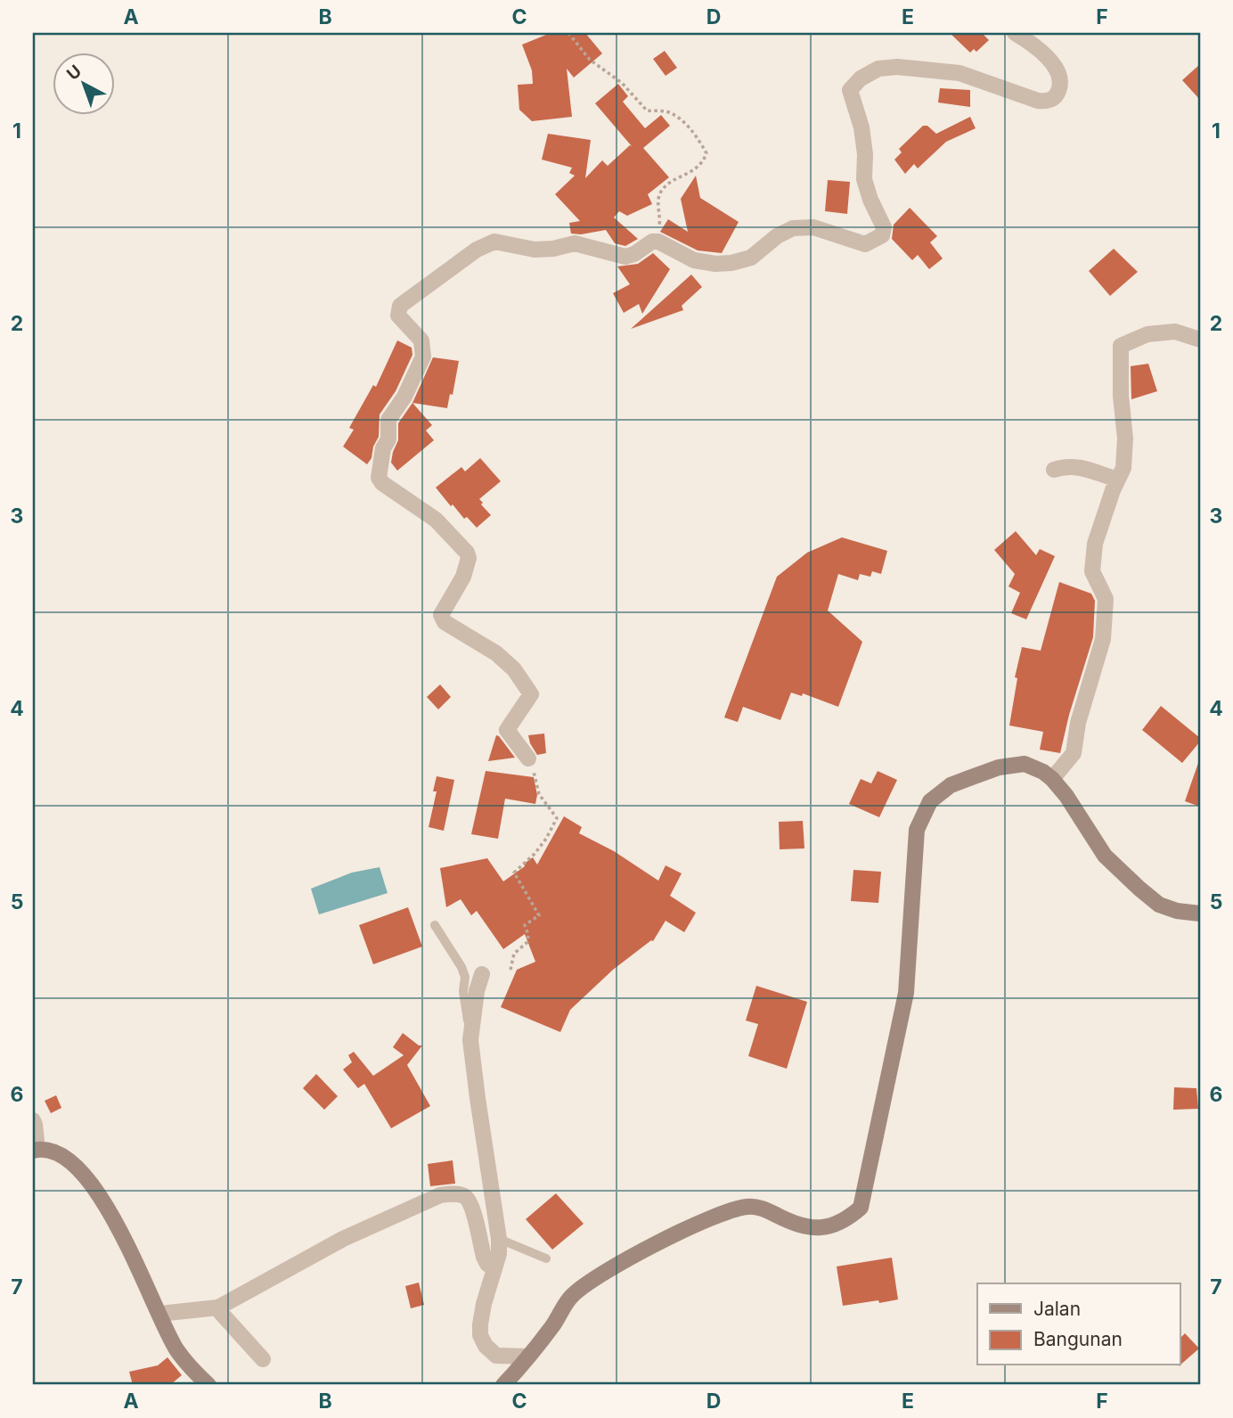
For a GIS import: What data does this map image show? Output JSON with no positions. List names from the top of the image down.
{
  "legend": ["Jalan", "Bangunan"],
  "north": "top left",
  "grid": {
    "columns": [
      "A",
      "B",
      "C",
      "D",
      "E",
      "F"
    ],
    "rows": [
      "1",
      "2",
      "3",
      "4",
      "5",
      "6",
      "7"
    ]
  }
}
